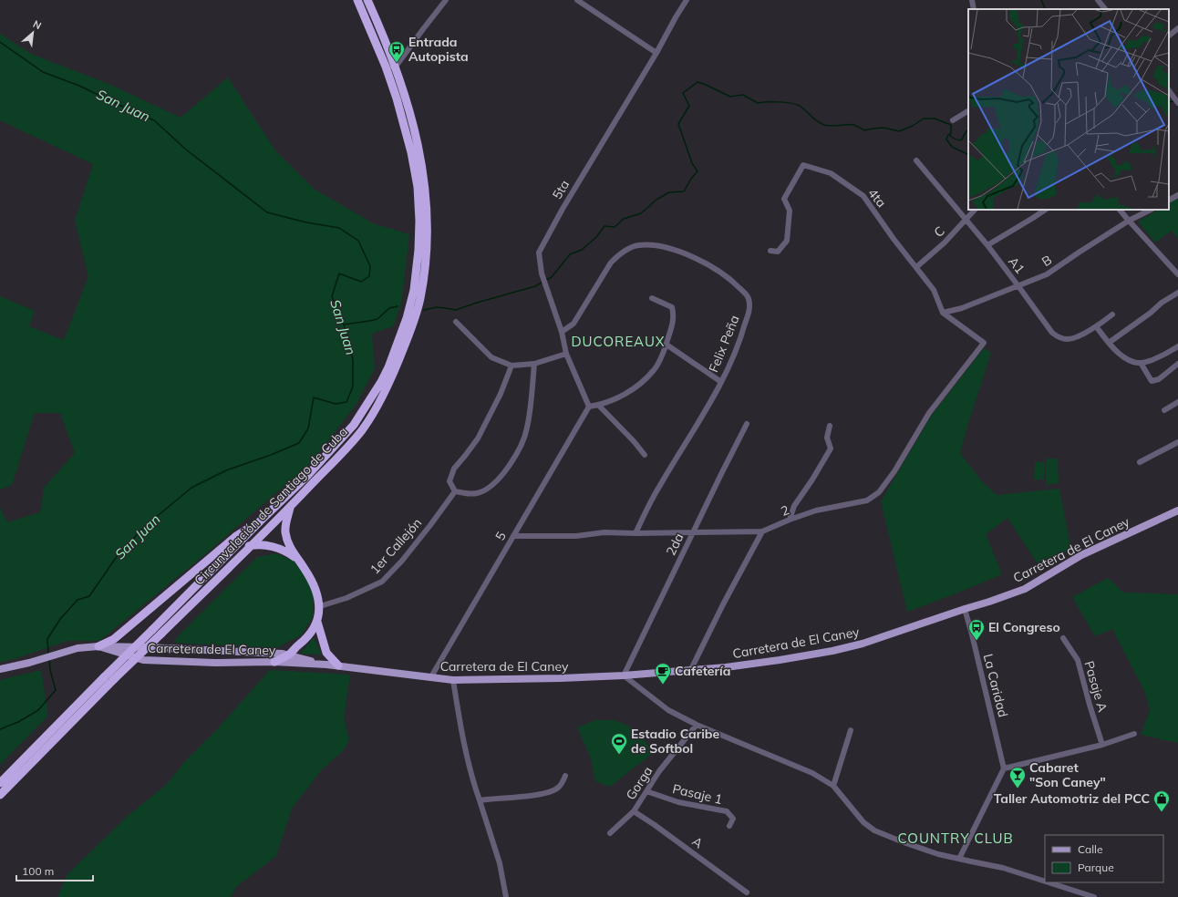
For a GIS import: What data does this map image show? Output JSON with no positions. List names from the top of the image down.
{
  "streets": {
    "highway": ["Circunvalación de Santiago de Cuba"],
    "main road": ["Carretera de El Caney"],
    "street": [
      "5ta",
      "4ta",
      "C",
      "B",
      "A1",
      "Felix Peña",
      "2",
      "5",
      "2da",
      "1er Callejón",
      "La Caridad",
      "Pasaje A",
      "Gorga",
      "Pasaje 1",
      "A"
    ]
  },
  "crossings": [
    ["5ta", "Felix Peña"],
    ["5ta", "5"],
    ["4ta", "C"],
    ["4ta", "B"],
    ["4ta", "2"],
    ["C", "A1"],
    ["B", "A1"],
    ["B", "2"],
    ["Felix Peña", "2"],
    ["2", "5"],
    ["2", "2da"],
    ["5", "Carretera de El Caney"],
    ["2da", "Carretera de El Caney"],
    ["Carretera de El Caney", "La Caridad"],
    ["Gorga", "Pasaje 1"],
    ["Gorga", "A"]
  ],
  "districts": ["DUCOREAUX", "COUNTRY CLUB"],
  "water": ["San Juan"],
  "places": {
    "bus stop": ["Entrada Autopista", "El Congreso"],
    "cafe": ["Cafetería"],
    "sports": ["Estadio Caribe de Softbol"],
    "bar": ["Cabaret \"Son Caney\""],
    "shop": ["Taller Automotriz del PCC"]
  },
  "legend": ["Calle", "Parque"],
  "scale_bar": "100 m",
  "north": "top right"
}
